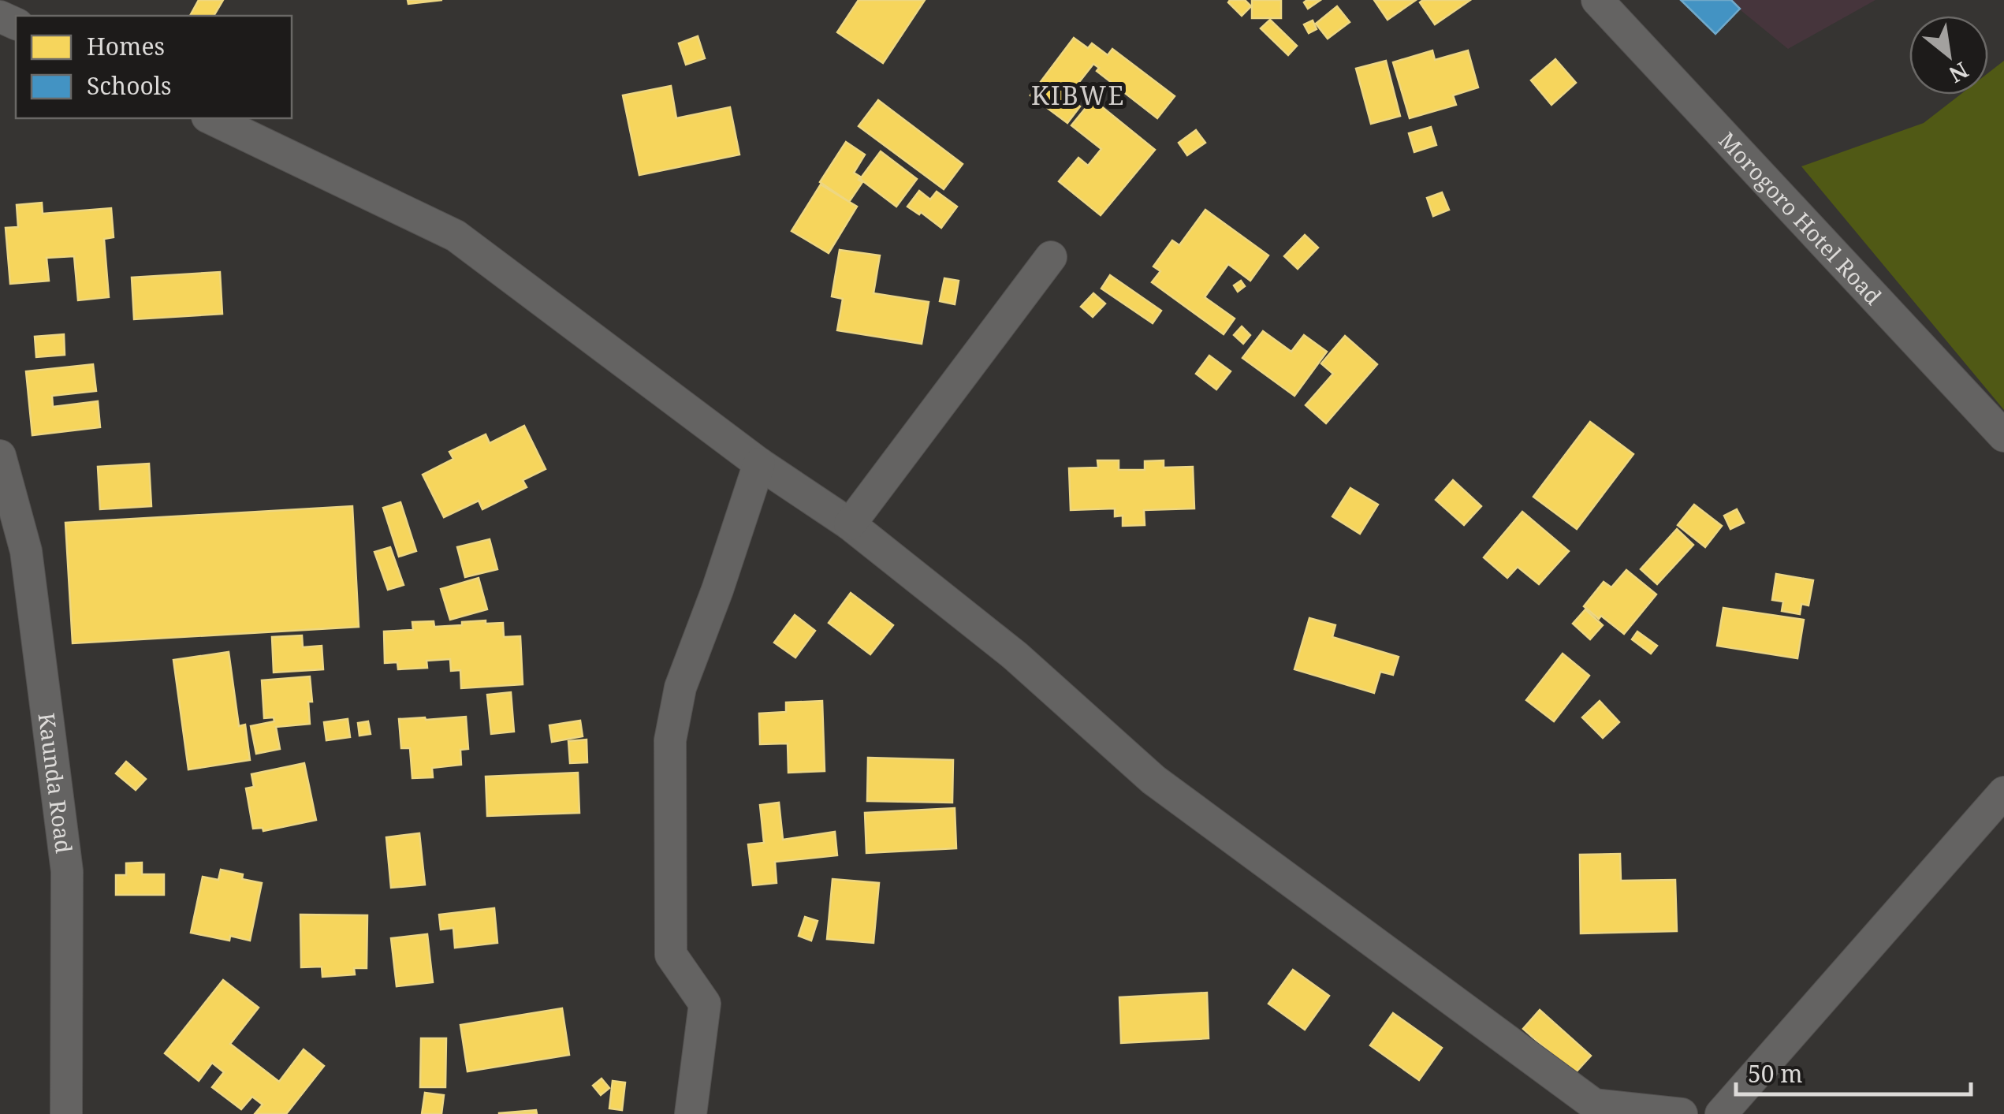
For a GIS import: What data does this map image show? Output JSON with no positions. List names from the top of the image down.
{
  "streets": {
    "street": ["Morogoro Hotel Road", "Kaunda Road"]
  },
  "districts": ["KIBWE"],
  "legend": ["Homes", "Schools"],
  "scale_bar": "50 m",
  "north": "bottom right"
}
